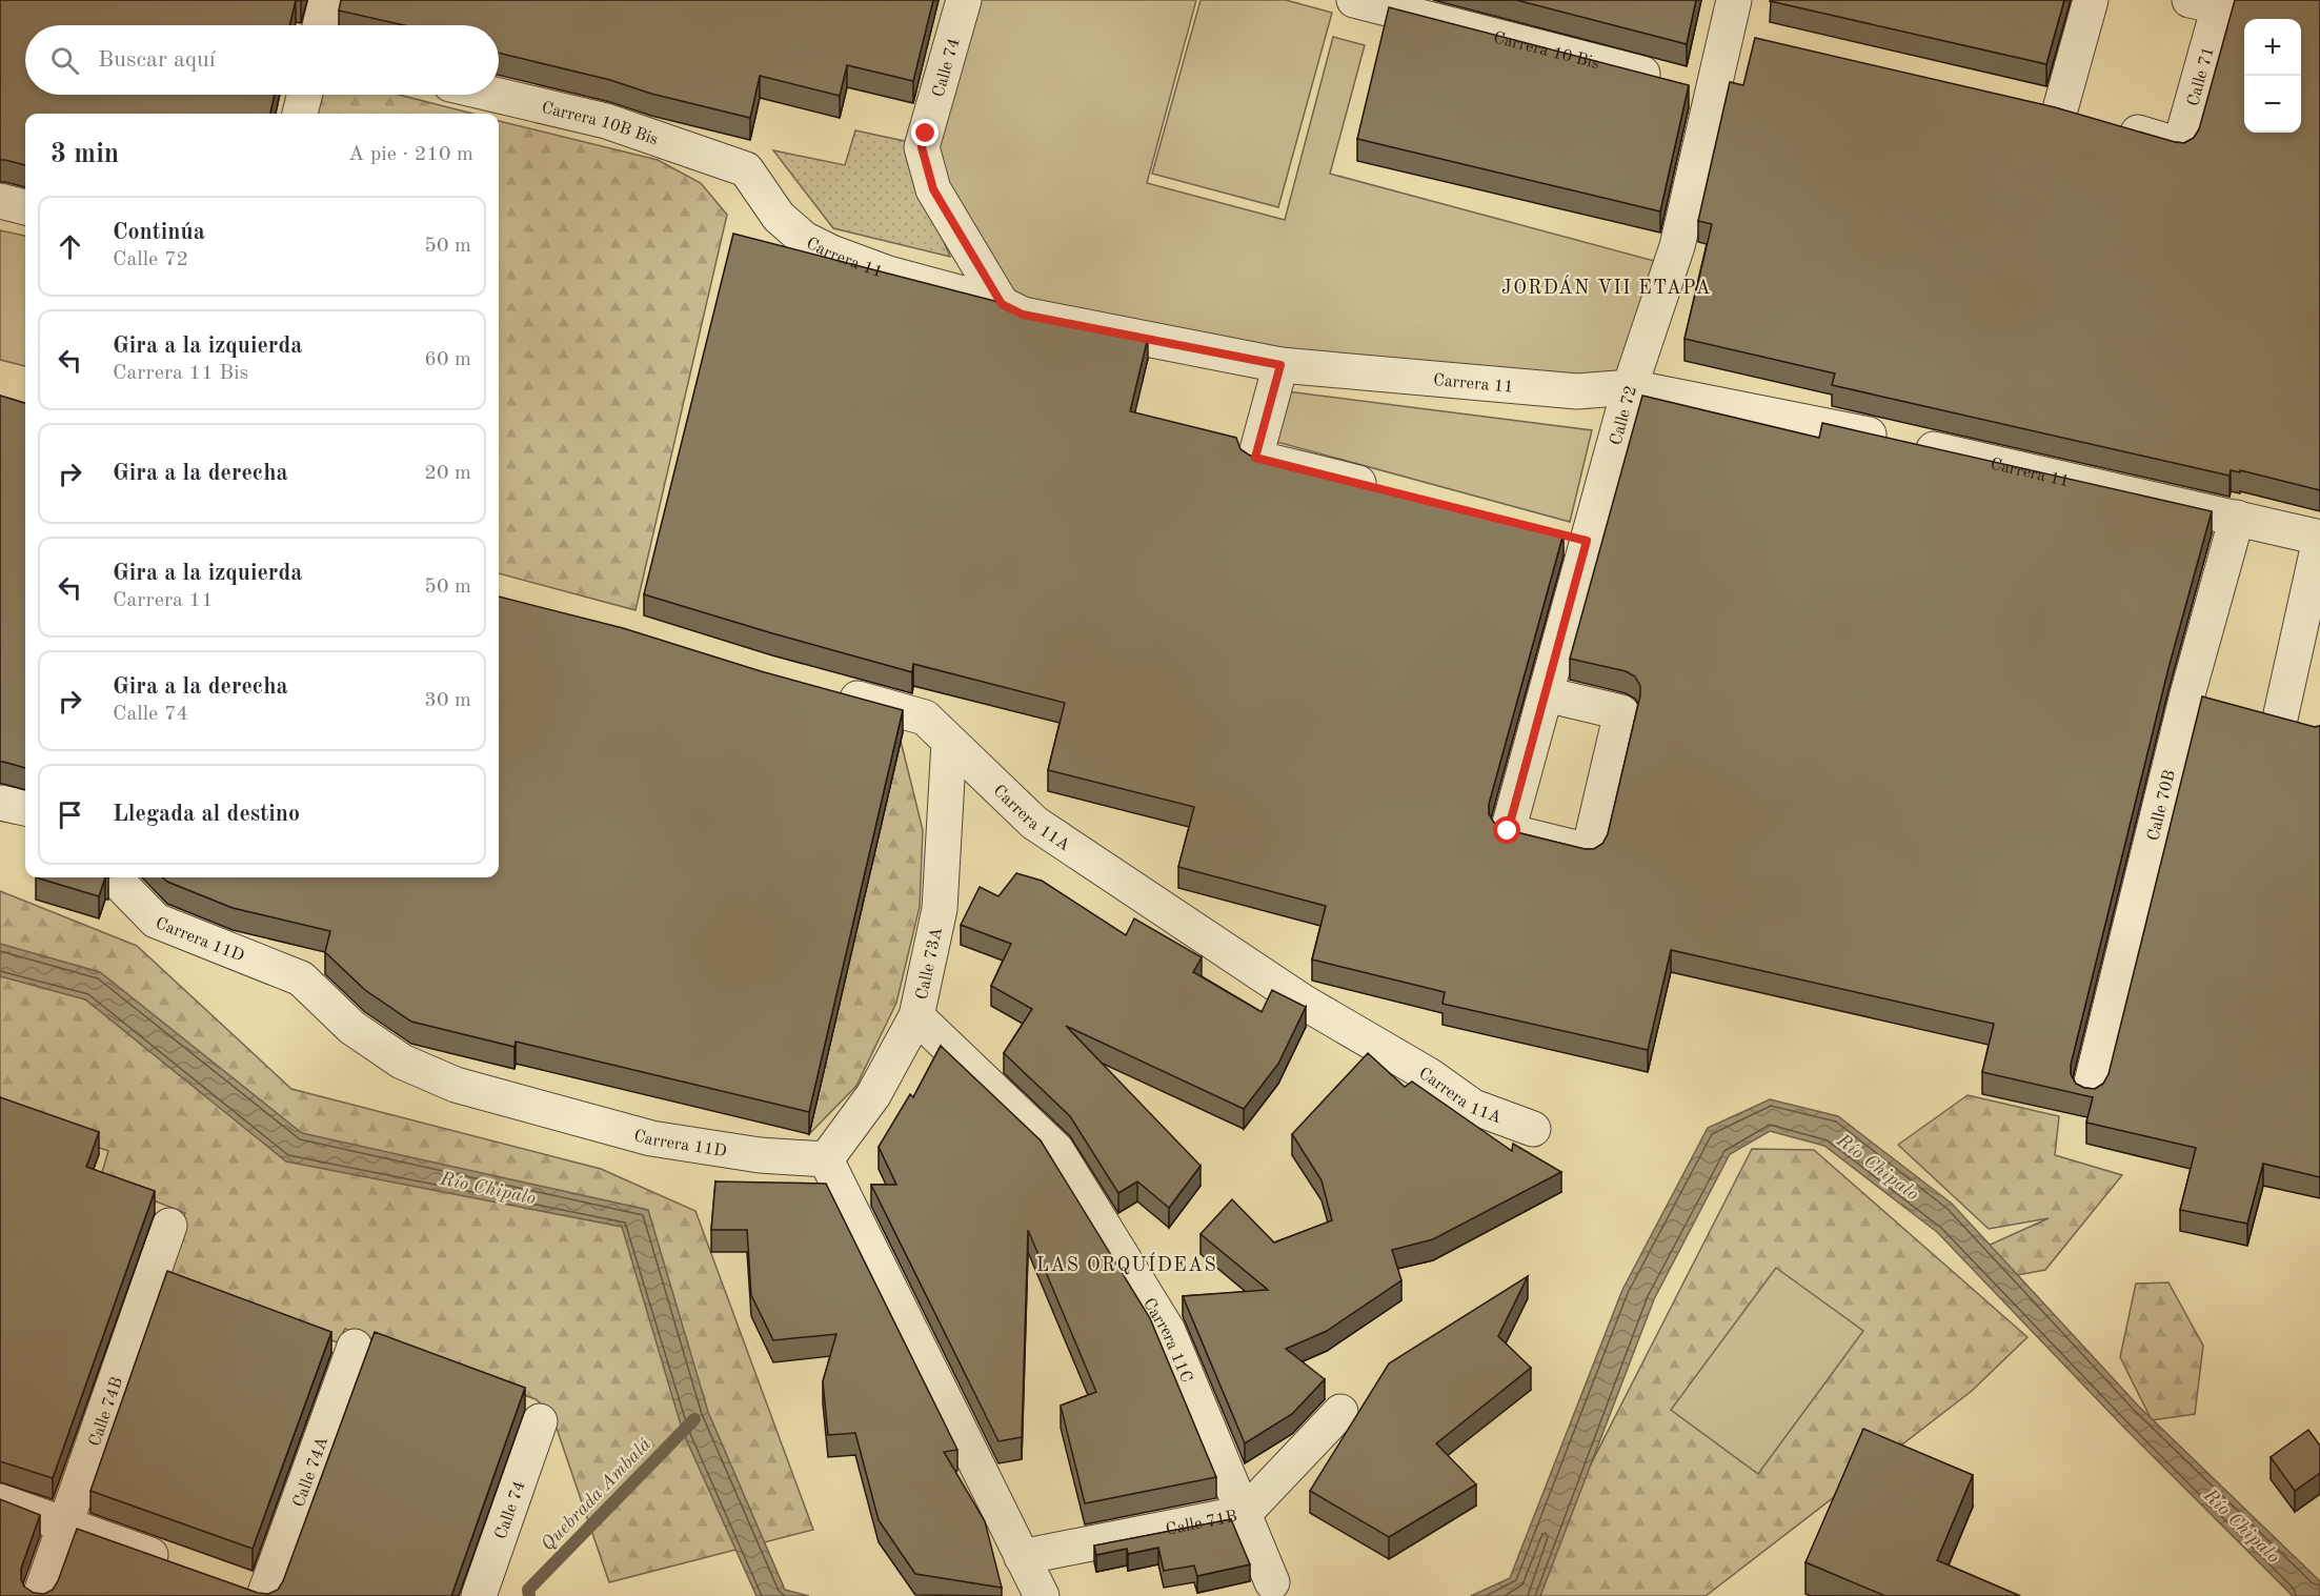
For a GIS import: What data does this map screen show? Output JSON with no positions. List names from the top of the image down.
{
  "streets": {
    "street": [
      "Carrera 10 Bis",
      "Calle 74",
      "Calle 71",
      "Carrera 10B Bis",
      "Carrera 11",
      "Calle 72",
      "Calle 70B",
      "Carrera 11A",
      "Carrera 11D",
      "Calle 73A",
      "Carrera 11C",
      "Calle 74B",
      "Calle 74A",
      "Calle 71B"
    ]
  },
  "crossings": [
    ["Carrera 10 Bis", "Calle 72"],
    ["Calle 74", "Carrera 11"],
    ["Carrera 10B Bis", "Carrera 11"],
    ["Carrera 11", "Calle 72"],
    ["Carrera 11", "Calle 70B"],
    ["Carrera 11A", "Calle 73A"],
    ["Carrera 11D", "Calle 73A"],
    ["Calle 73A", "Carrera 11C"],
    ["Carrera 11C", "Calle 71B"]
  ],
  "districts": ["JORDÁN VII ETAPA", "LAS ORQUÍDEAS"],
  "water": ["Río Chipalo", "Quebrada Ambalá"],
  "page": {
    "map_buttons": ["+", "−"],
    "search": "Buscar aquí",
    "heading": ["3 min", "A pie · 210 m"],
    "list": [
      ["Continúa", "Calle 72", "50 m"],
      ["Gira a la izquierda", "Carrera 11 Bis", "60 m"],
      ["Gira a la derecha", "20 m"],
      ["Gira a la izquierda", "Carrera 11", "50 m"],
      ["Gira a la derecha", "Calle 74", "30 m"],
      "Llegada al destino"
    ]
  }
}
